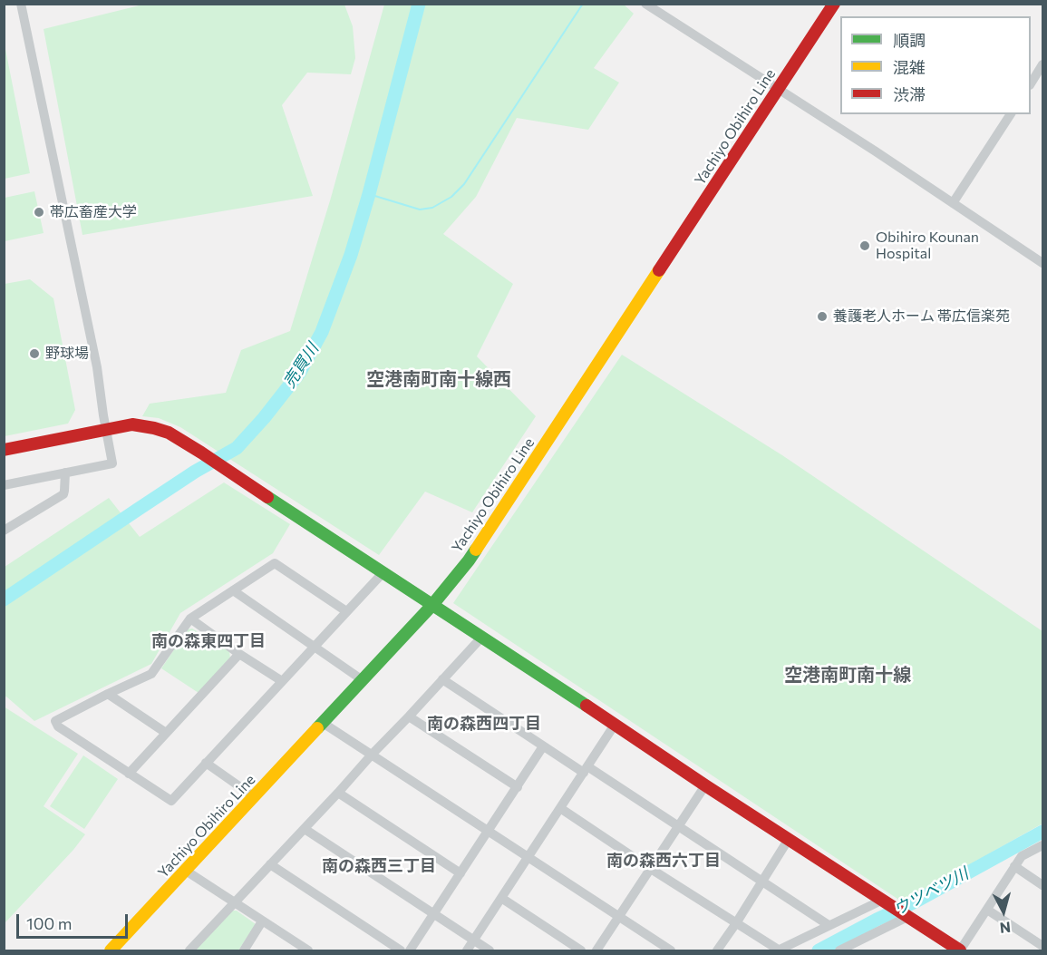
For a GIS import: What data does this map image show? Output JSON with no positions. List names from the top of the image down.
{
  "streets": {
    "main road": ["Yachiyo Obihiro Line"]
  },
  "districts": [
    "空港南町南十線西",
    "南の森東四丁目",
    "空港南町南十線",
    "南の森西四丁目",
    "南の森西六丁目",
    "南の森西三丁目"
  ],
  "water": ["売買川", "ウツベツ川"],
  "places": [
    "帯広畜産大学",
    "Obihiro Kounan Hospital",
    "養護老人ホーム 帯広信楽苑",
    "野球場"
  ],
  "legend": ["順調", "混雑", "渋滞"],
  "scale_bar": "100 m",
  "north": "bottom"
}
